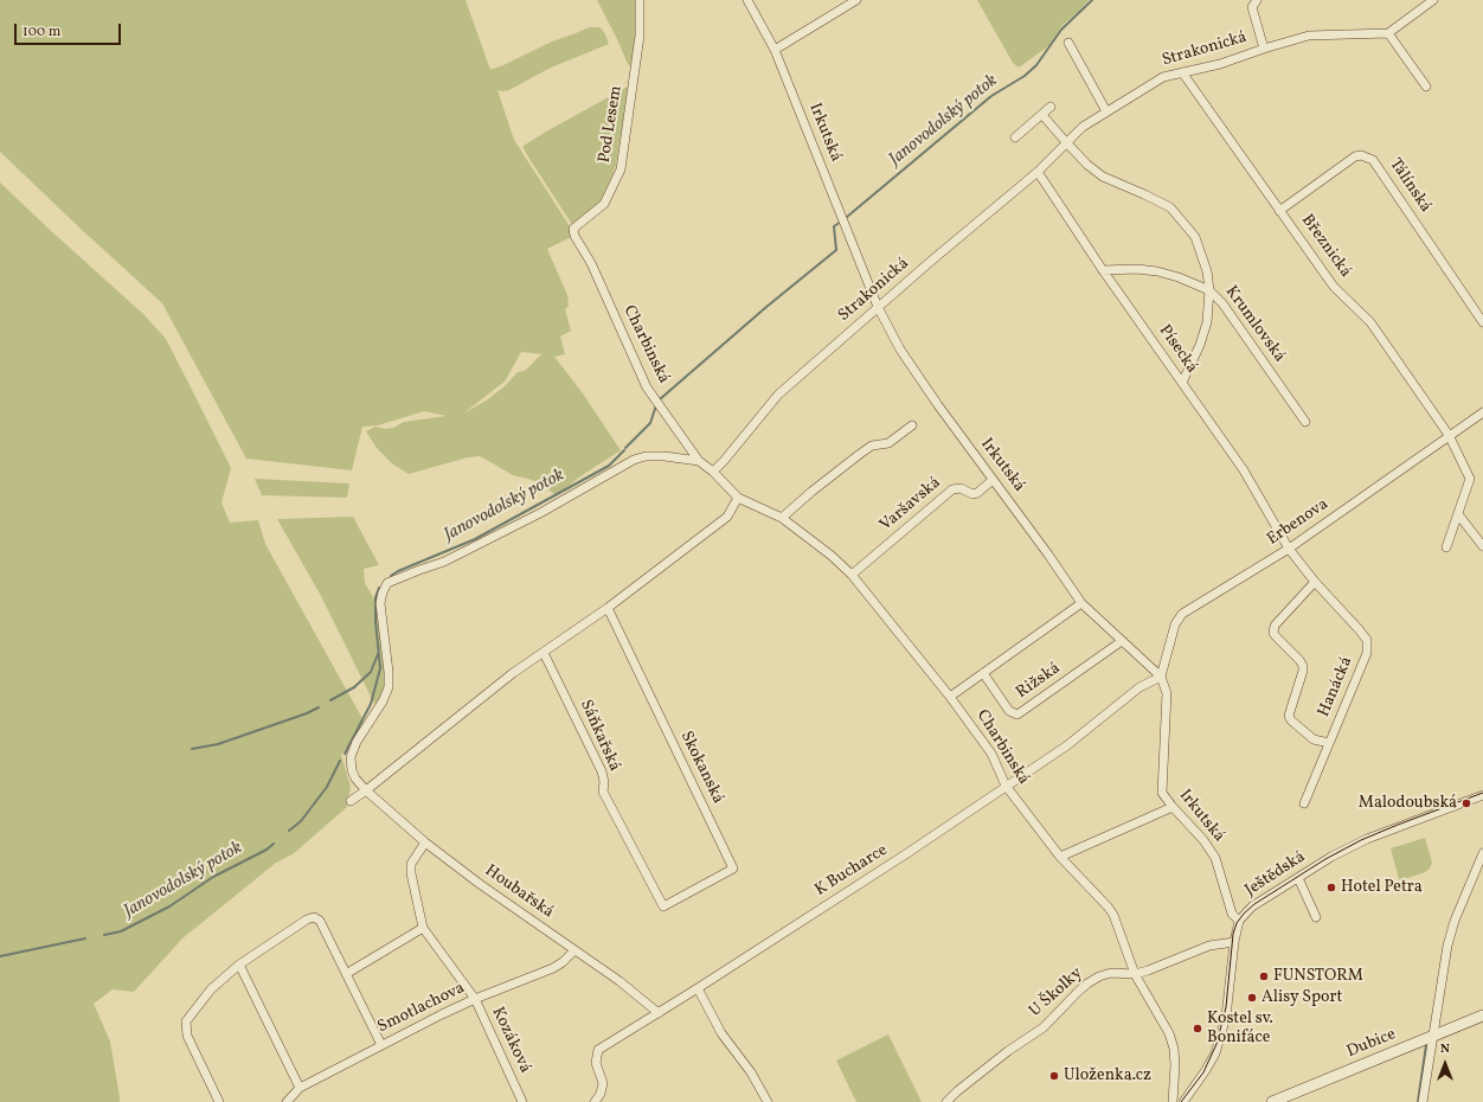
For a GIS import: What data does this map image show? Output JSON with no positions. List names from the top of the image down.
{
  "streets": {
    "street": [
      "Strakonická",
      "Pod Lesem",
      "Irkutská",
      "Tálínská",
      "Březnická",
      "Krumlovská",
      "Charbinská",
      "Písecká",
      "Varšavská",
      "Erbenova",
      "Rižská",
      "Hanácká",
      "Sáňkařská",
      "Skokanská",
      "K Bucharce",
      "Ještědská",
      "Houbařská",
      "U Školky",
      "Smotlachova",
      "Kozáková",
      "Dubice"
    ]
  },
  "crossings": [
    ["Strakonická", "Irkutská"],
    ["Strakonická", "Březnická"],
    ["Strakonická", "Charbinská"],
    ["Strakonická", "Písecká"],
    ["Pod Lesem", "Charbinská"],
    ["Irkutská", "Varšavská"],
    ["Irkutská", "Erbenova"],
    ["Irkutská", "Rižská"],
    ["Irkutská", "K Bucharce"],
    ["Irkutská", "Ještědská"],
    ["Tálínská", "Březnická"],
    ["Březnická", "Erbenova"],
    ["Krumlovská", "Písecká"],
    ["Charbinská", "Varšavská"],
    ["Charbinská", "K Bucharce"],
    ["Charbinská", "Houbařská"],
    ["Charbinská", "U Školky"],
    ["Písecká", "Erbenova"],
    ["Písecká", "Hanácká"],
    ["Erbenova", "Hanácká"],
    ["Erbenova", "K Bucharce"],
    ["Sáňkařská", "Skokanská"],
    ["K Bucharce", "Houbařská"],
    ["Ještědská", "U Školky"],
    ["Houbařská", "Smotlachova"],
    ["Houbařská", "Kozáková"],
    ["Smotlachova", "Kozáková"]
  ],
  "water": ["Janovodolský potok"],
  "places": [
    "Malodoubská",
    "Hotel Petra",
    "FUNSTORM",
    "Alisy Sport",
    "Kostel sv. Bonifáce",
    "Uloženka.cz"
  ],
  "scale_bar": "100 m",
  "north": "top"
}
